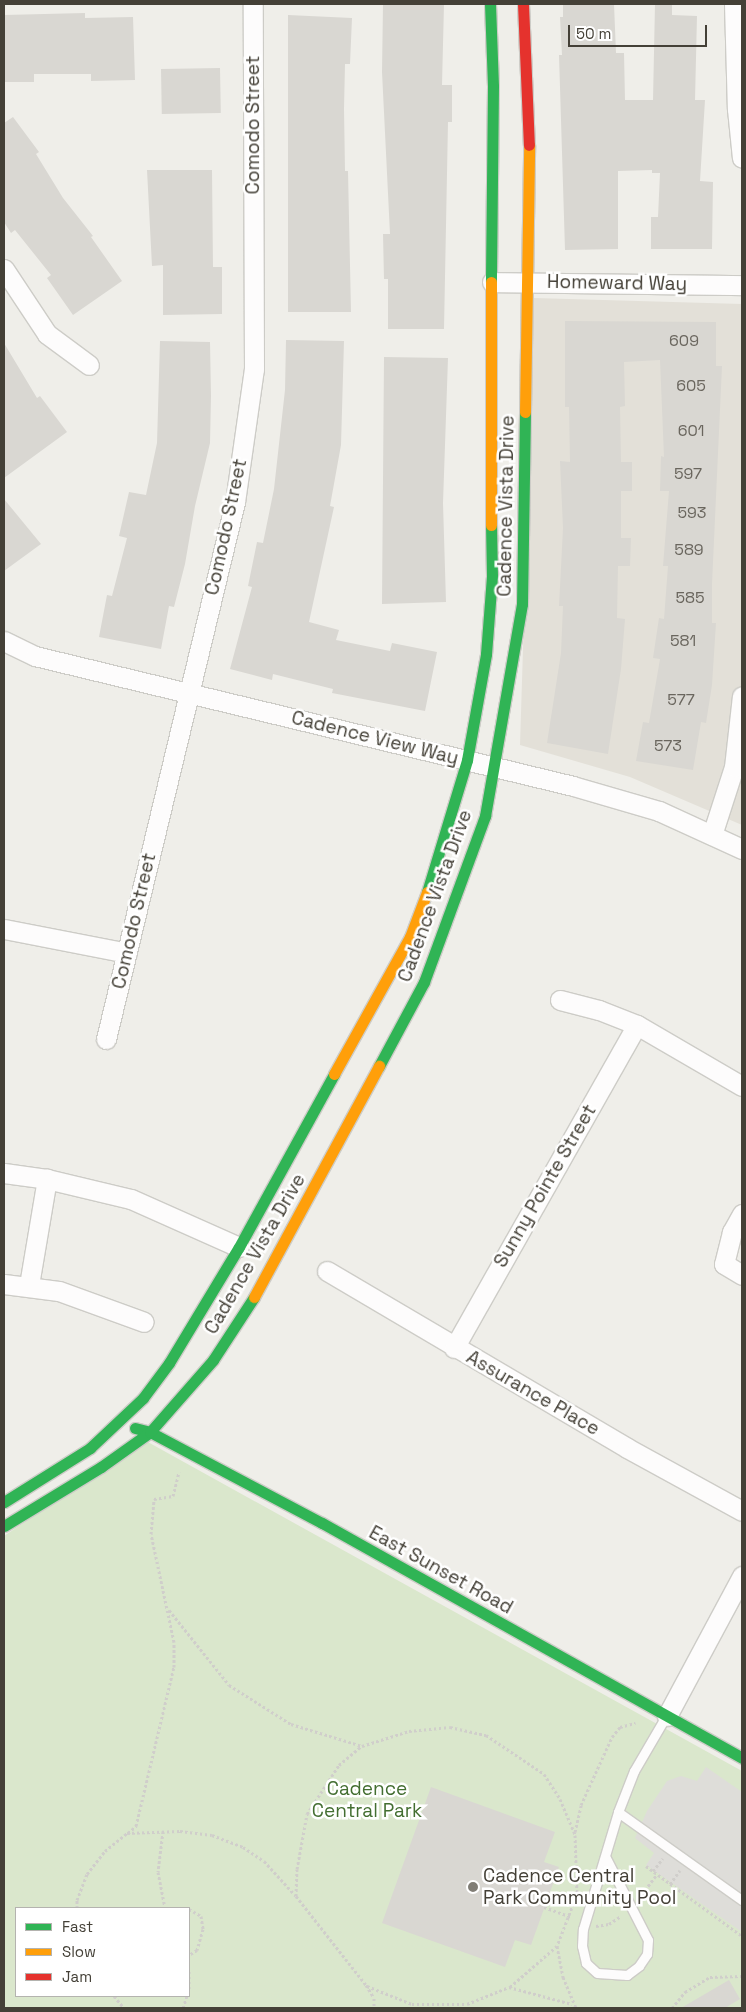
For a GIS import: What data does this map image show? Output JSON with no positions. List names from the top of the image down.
{
  "streets": {
    "street": [
      "Comodo Street",
      "Homeward Way",
      "Cadence Vista Drive",
      "Cadence View Way",
      "Sunny Pointe Street",
      "Assurance Place",
      "East Sunset Road"
    ]
  },
  "crossings": [
    ["Comodo Street", "Cadence View Way"],
    ["Homeward Way", "Cadence Vista Drive"],
    ["Cadence Vista Drive", "Cadence View Way"],
    ["Cadence Vista Drive", "East Sunset Road"],
    ["Sunny Pointe Street", "Assurance Place"]
  ],
  "parks": ["Cadence Central Park"],
  "places": ["Cadence Central Park Community Pool"],
  "house_numbers": [
    "609",
    "605",
    "601",
    "597",
    "593",
    "589",
    "585",
    "581",
    "577",
    "573"
  ],
  "legend": ["Fast", "Slow", "Jam"],
  "scale_bar": "50 m"
}
